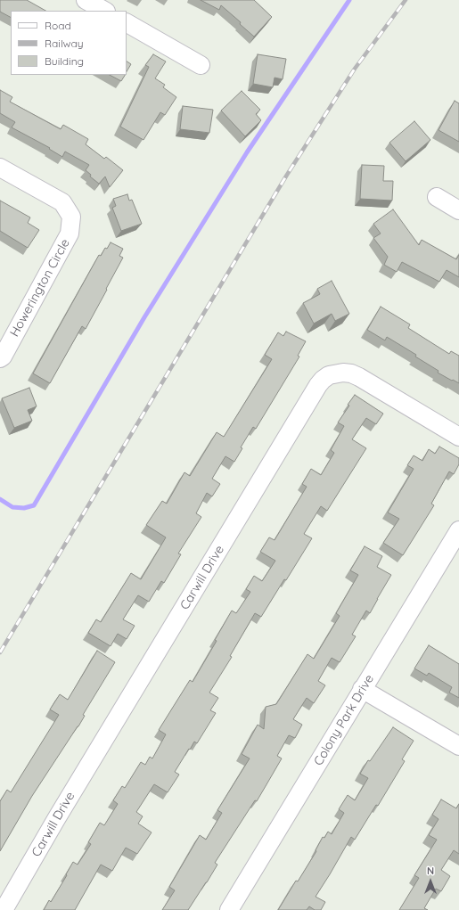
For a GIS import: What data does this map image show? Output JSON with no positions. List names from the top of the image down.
{
  "streets": {
    "street": ["Howerington Circle", "Carwill Drive", "Colony Park Drive"]
  },
  "legend": ["Road", "Railway", "Building"],
  "north": "top"
}
